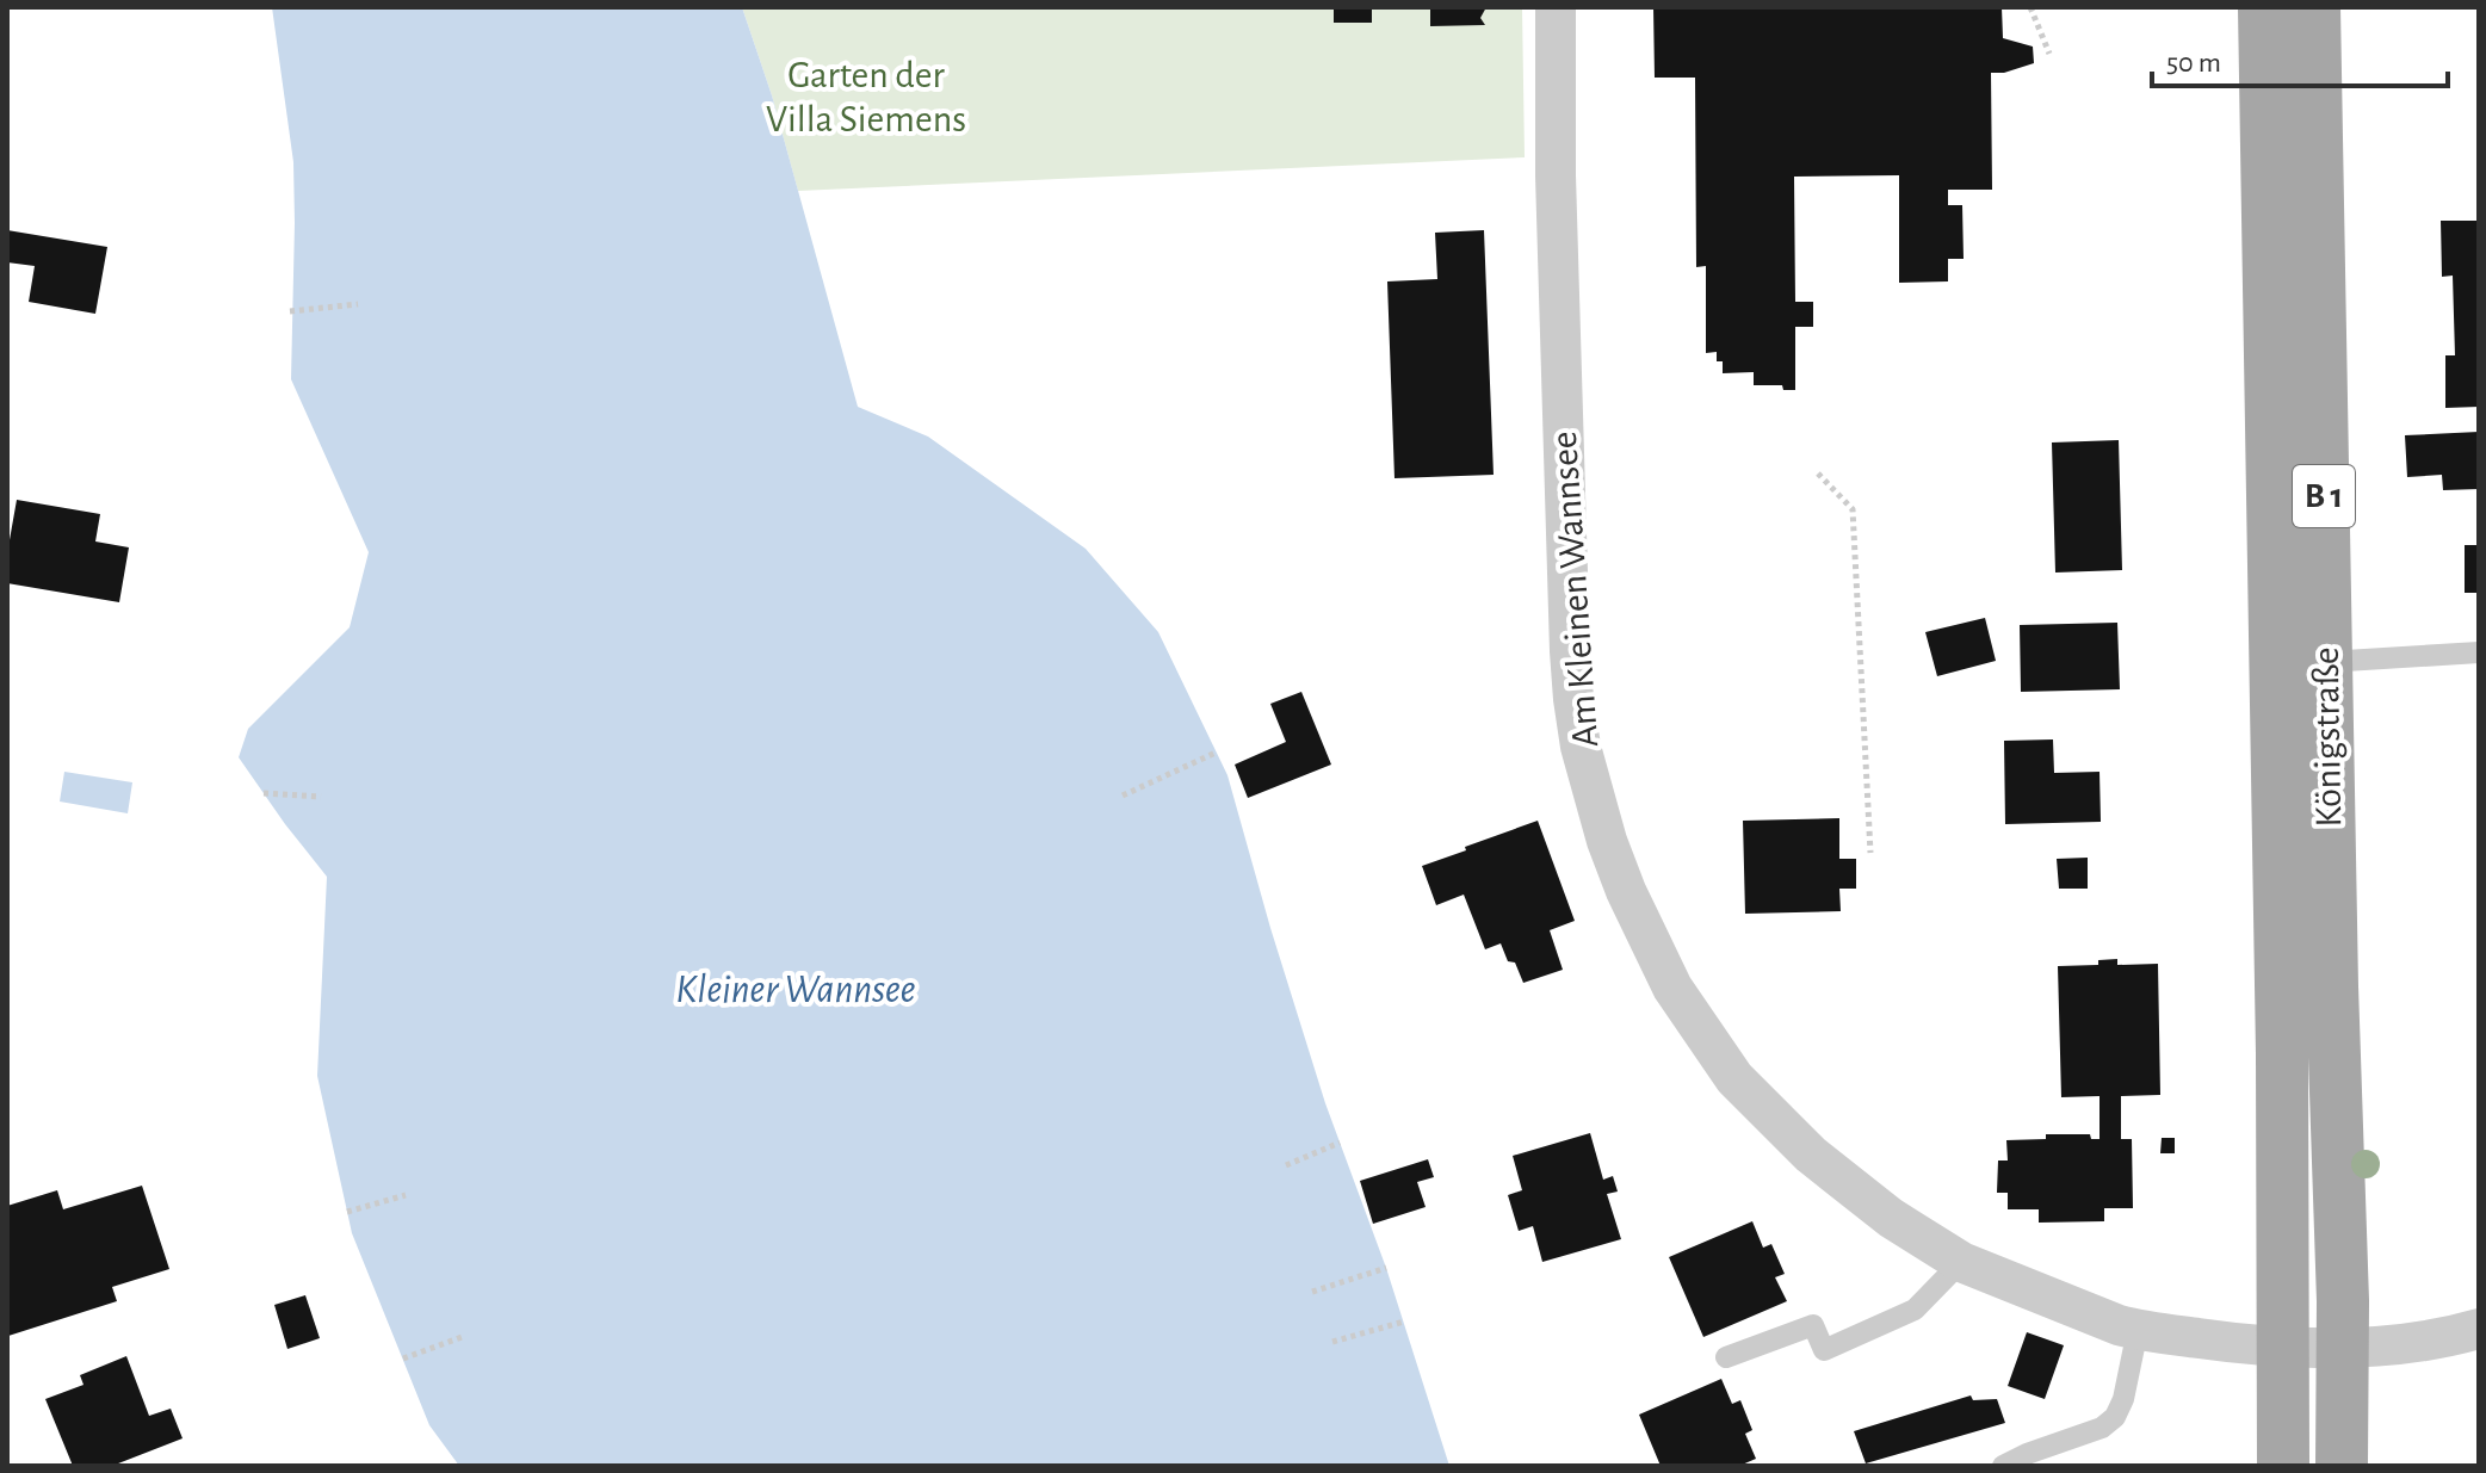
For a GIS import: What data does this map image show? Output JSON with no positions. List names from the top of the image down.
{
  "streets": {
    "main road": ["B 1", "Königstraße"],
    "street": ["Am Kleinen Wannsee"]
  },
  "crossings": [
    ["Am Kleinen Wannsee", "Königstraße"]
  ],
  "water": ["Kleiner Wannsee"],
  "parks": ["Garten der Villa Siemens"],
  "scale_bar": "50 m"
}
